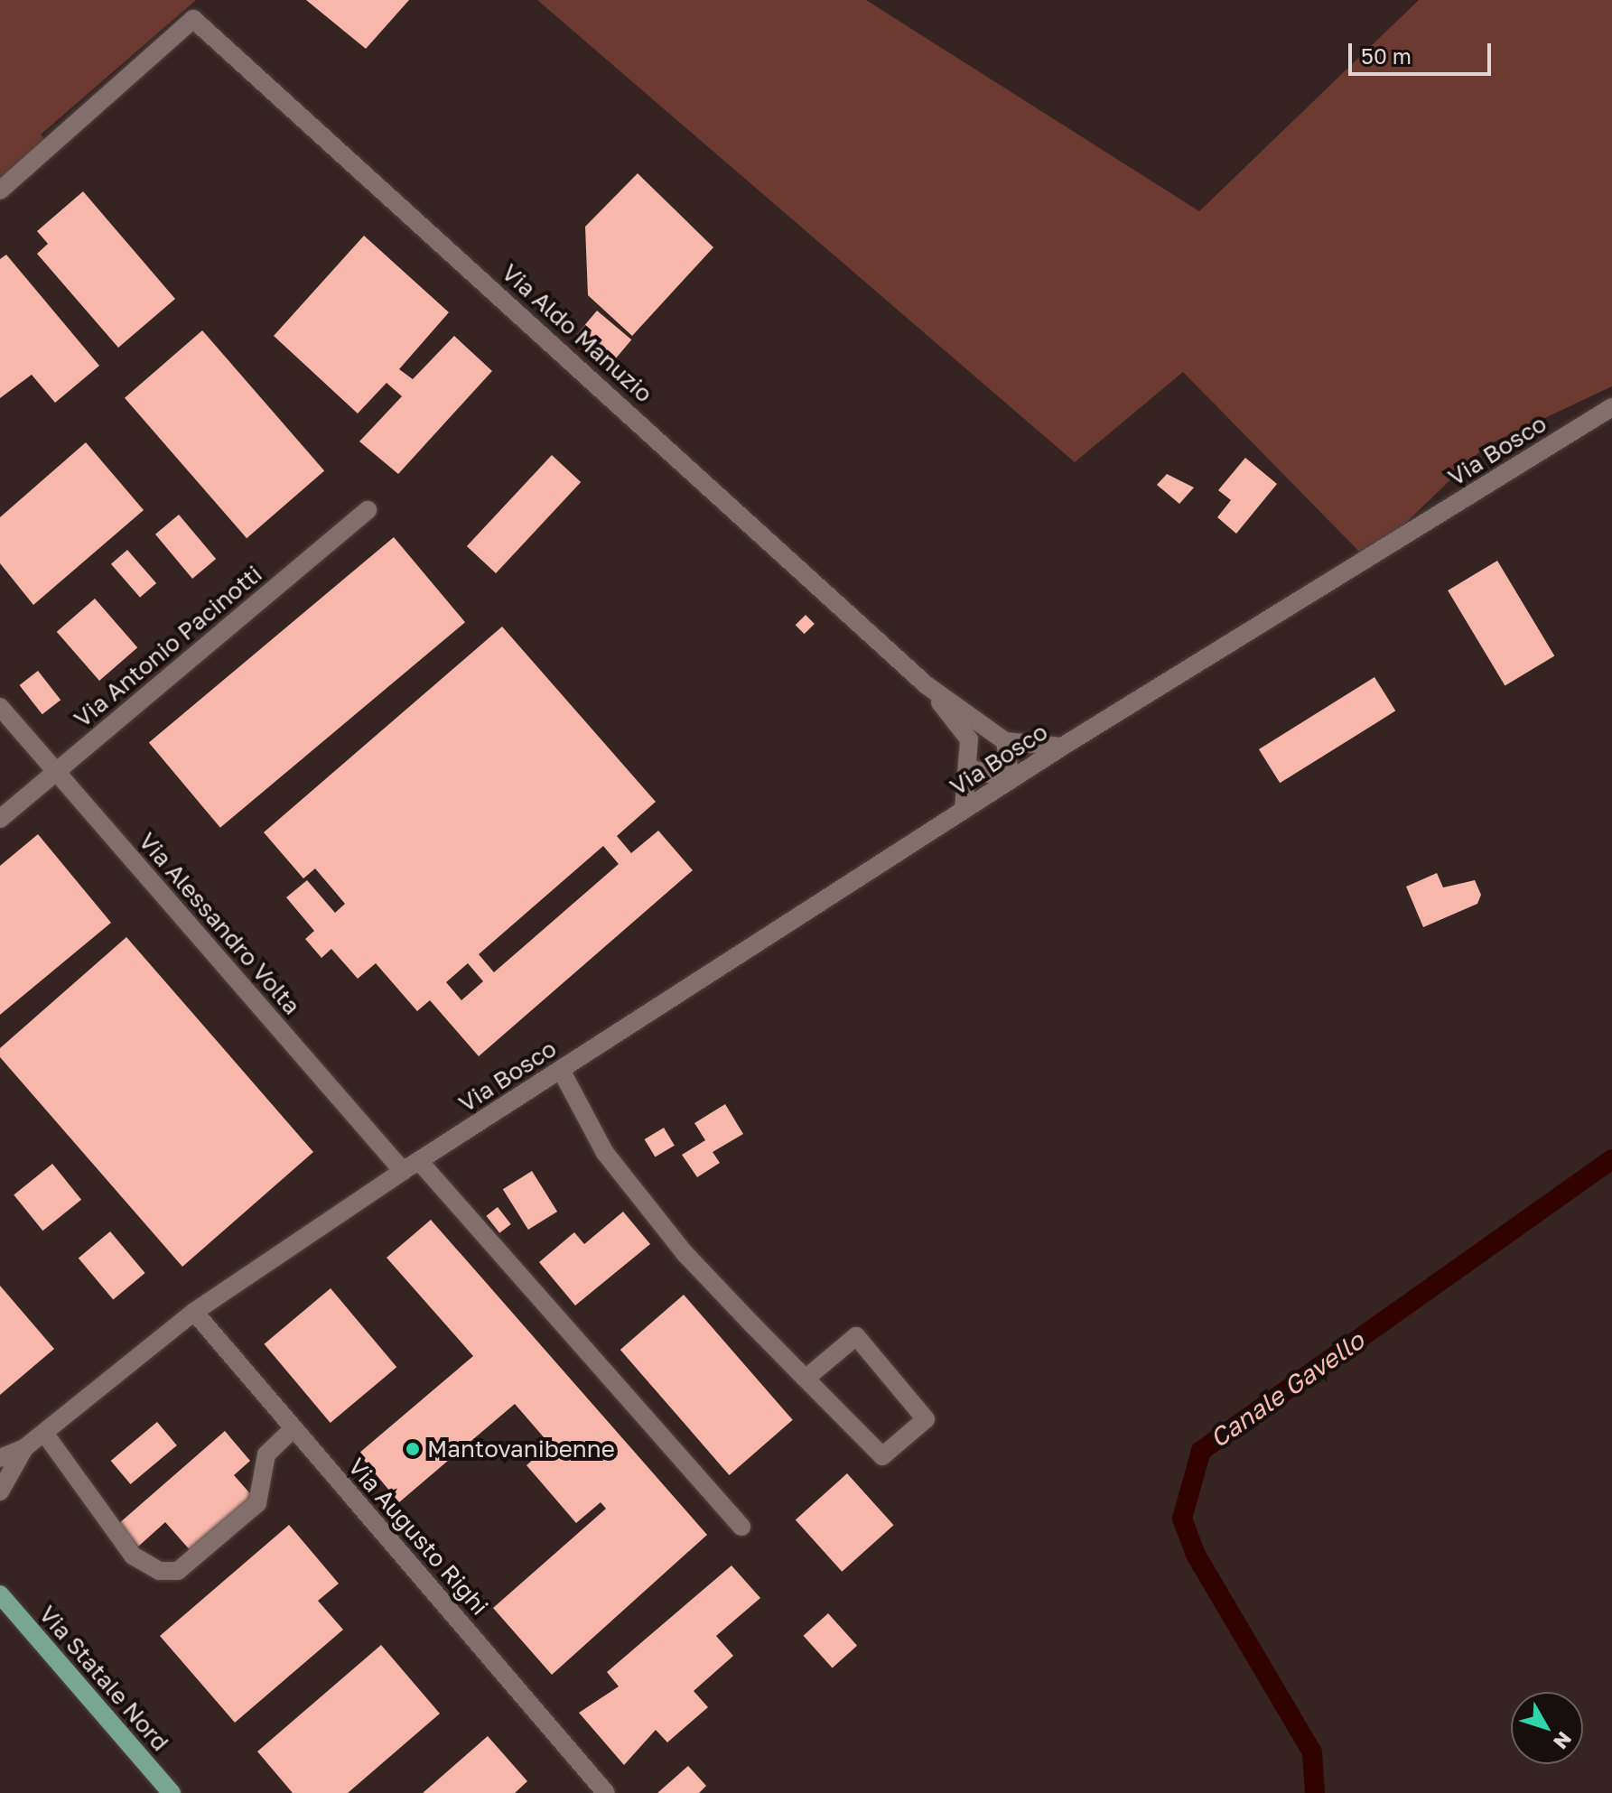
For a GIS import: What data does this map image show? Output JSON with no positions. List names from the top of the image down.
{
  "streets": {
    "main road": ["Via Statale Nord"],
    "street": [
      "Via Aldo Manuzio",
      "Via Bosco",
      "Via Antonio Pacinotti",
      "Via Alessandro Volta",
      "Via Augusto Righi"
    ]
  },
  "crossings": [
    ["Via Aldo Manuzio", "Via Bosco"],
    ["Via Bosco", "Via Alessandro Volta"],
    ["Via Bosco", "Via Augusto Righi"],
    ["Via Antonio Pacinotti", "Via Alessandro Volta"]
  ],
  "water": ["Canale Gavello"],
  "places": ["Mantovanibenne"],
  "scale_bar": "50 m",
  "north": "bottom right"
}
